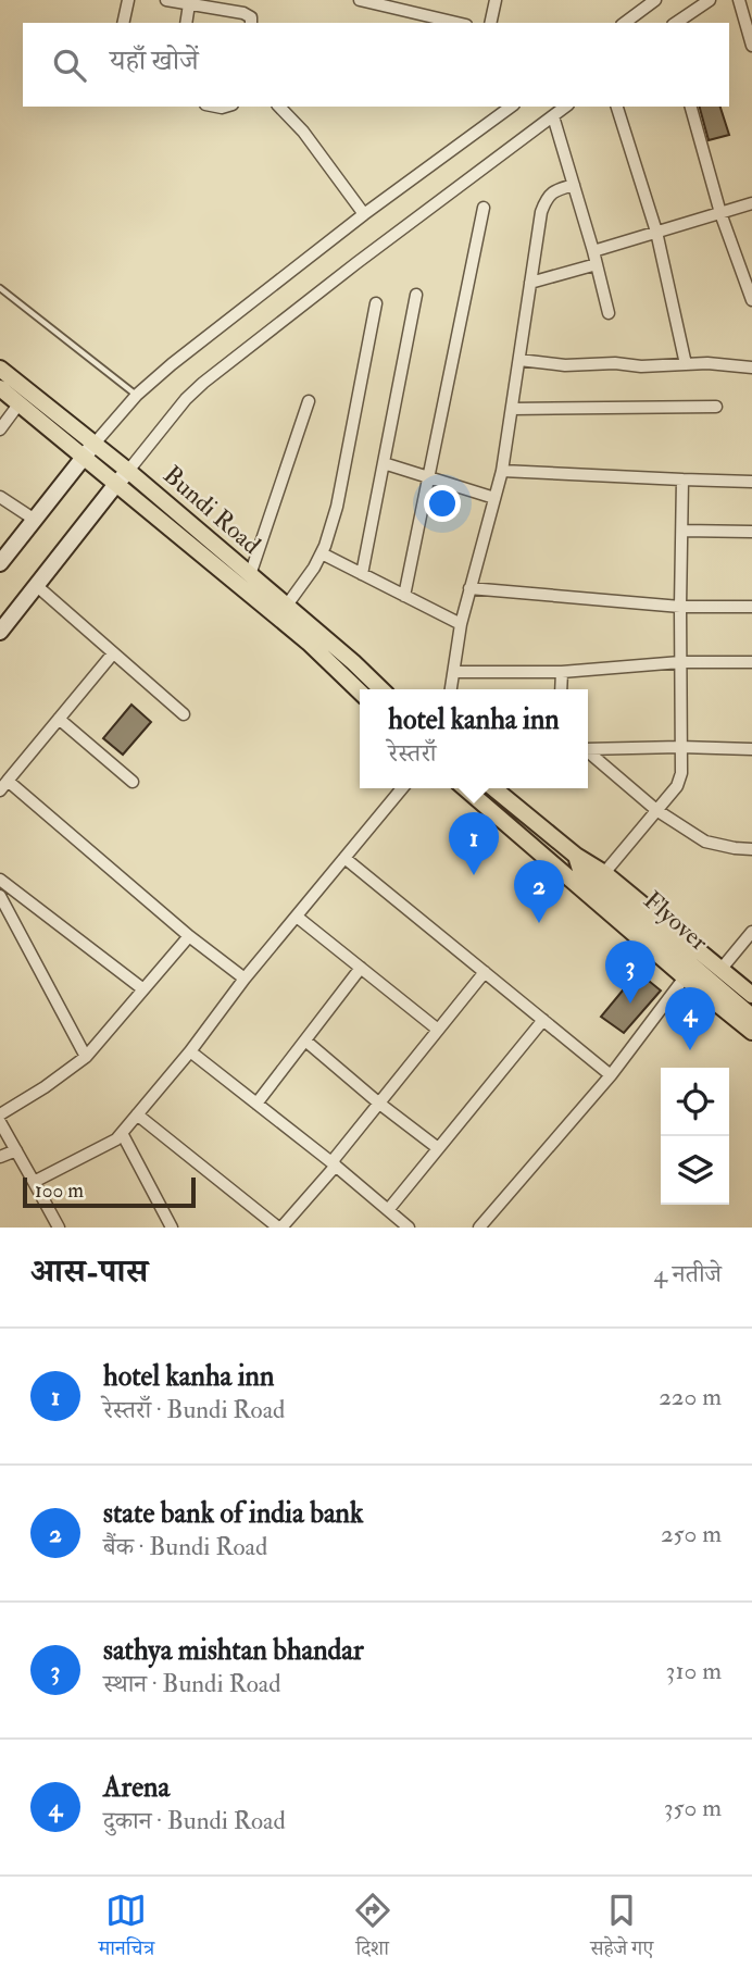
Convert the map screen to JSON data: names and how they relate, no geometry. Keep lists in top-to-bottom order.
{
  "streets": {
    "main road": ["Bundi Road", "Flyover"]
  },
  "scale_bar": "100 m",
  "page": {
    "search": "यहाँ खोजें",
    "popup": ["hotel kanha inn", "रेस्तराँ"],
    "pins": [
      "1",
      "2",
      "3",
      "4"
    ],
    "scale": "100 m",
    "heading": ["आस-पास", "4 नतीजे"],
    "list": [
      {
        "mark": "1",
        "name": "hotel kanha inn",
        "note": "रेस्तराँ · Bundi Road",
        "value": "220 m"
      },
      {
        "mark": "2",
        "name": "state bank of india bank",
        "note": "बैंक · Bundi Road",
        "value": "250 m"
      },
      {
        "mark": "3",
        "name": "sathya mishtan bhandar",
        "note": "स्थान · Bundi Road",
        "value": "310 m"
      },
      {
        "mark": "4",
        "name": "Arena",
        "note": "दुकान · Bundi Road",
        "value": "350 m"
      }
    ],
    "nav": ["मानचित्र", "दिशा", "सहेजे गए"]
  }
}
